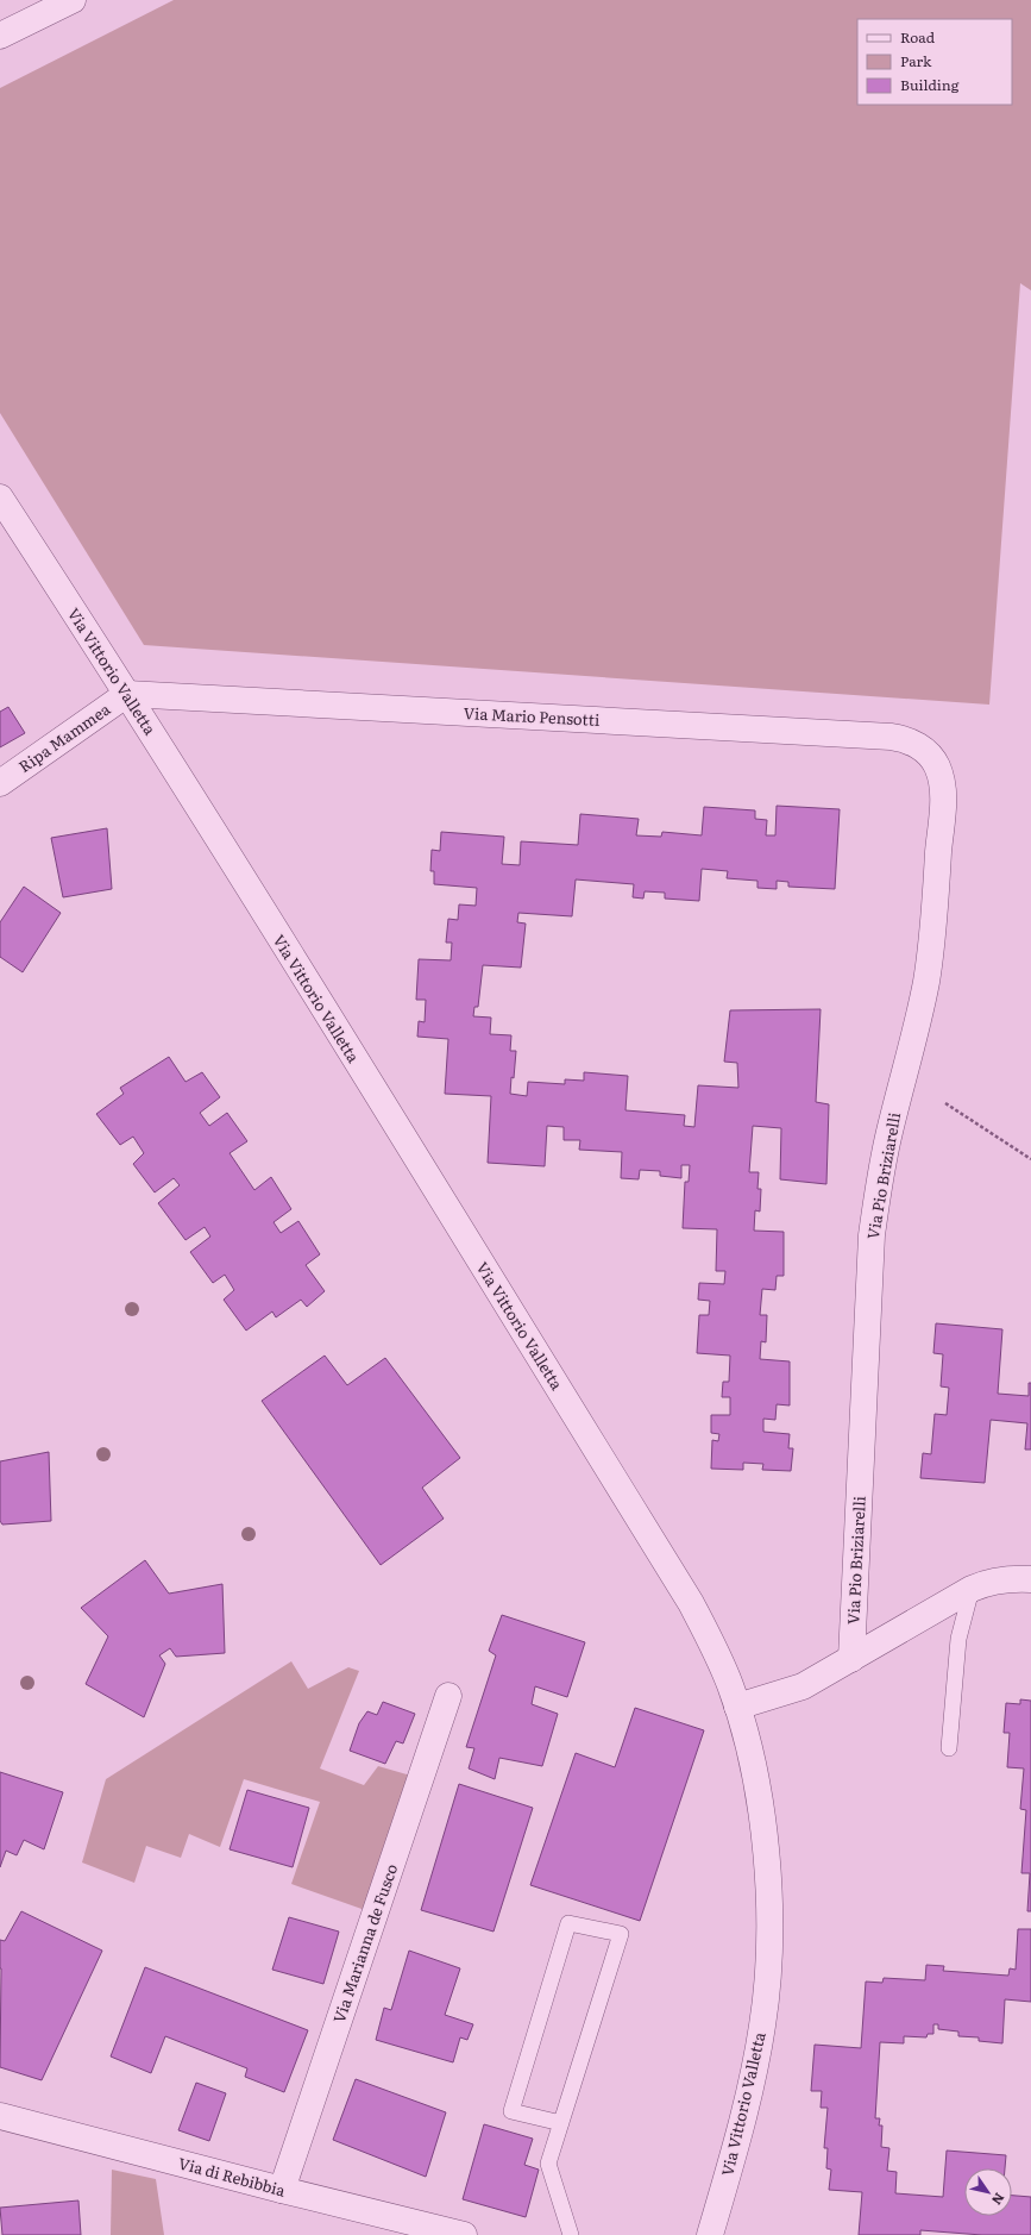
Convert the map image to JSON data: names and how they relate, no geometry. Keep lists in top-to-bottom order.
{
  "streets": {
    "street": [
      "Via Vittorio Valletta",
      "Via Mario Pensotti",
      "Ripa Mammea",
      "Via Pio Briziarelli",
      "Via Marianna de Fusco",
      "Via di Rebibbia"
    ]
  },
  "crossings": [
    ["Via Vittorio Valletta", "Via Mario Pensotti"],
    ["Via Vittorio Valletta", "Ripa Mammea"],
    ["Via Mario Pensotti", "Ripa Mammea"],
    ["Via Mario Pensotti", "Via Pio Briziarelli"],
    ["Via Marianna de Fusco", "Via di Rebibbia"]
  ],
  "legend": ["Road", "Park", "Building"],
  "north": "bottom right"
}
